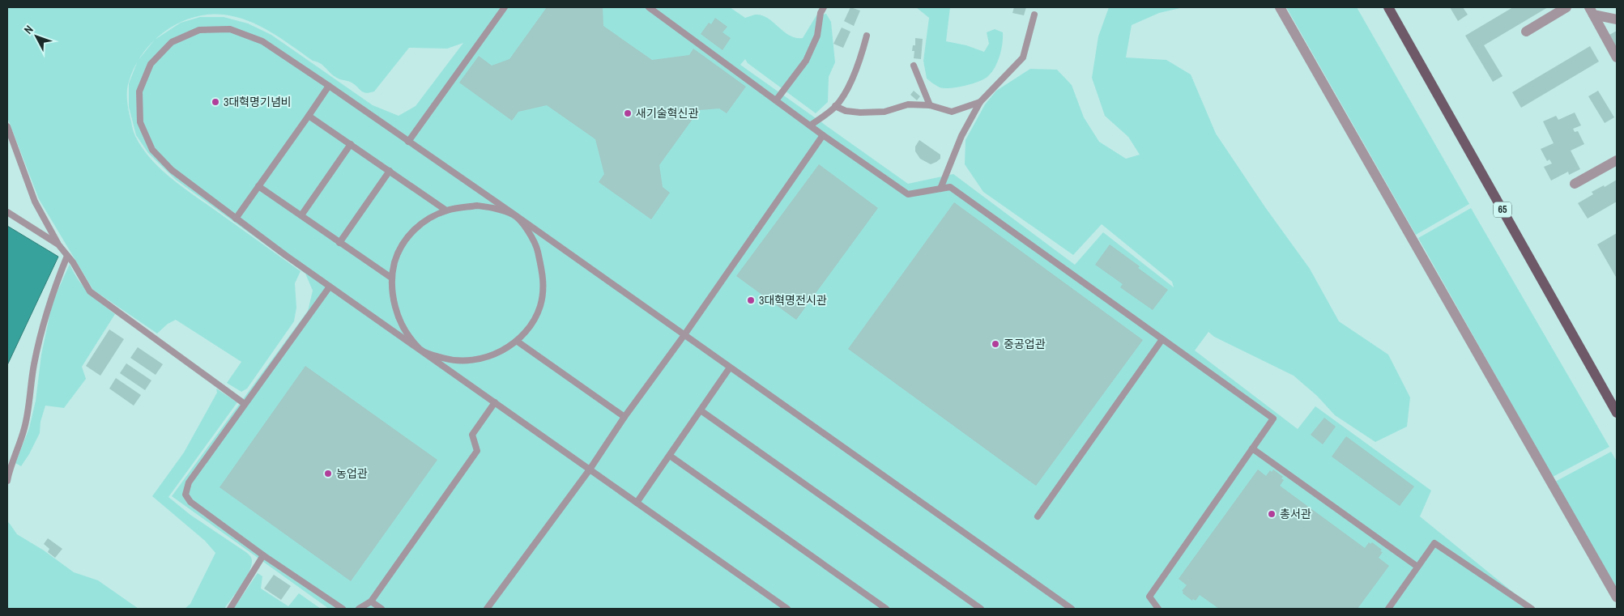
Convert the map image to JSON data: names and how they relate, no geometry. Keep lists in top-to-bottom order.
{
  "streets": {
    "main road": ["65"]
  },
  "places": [
    "3대혁명기념비",
    "새기술혁신관",
    "3대혁명전시관",
    "중공업관",
    "농업관",
    "총서관"
  ],
  "north": "top left"
}
